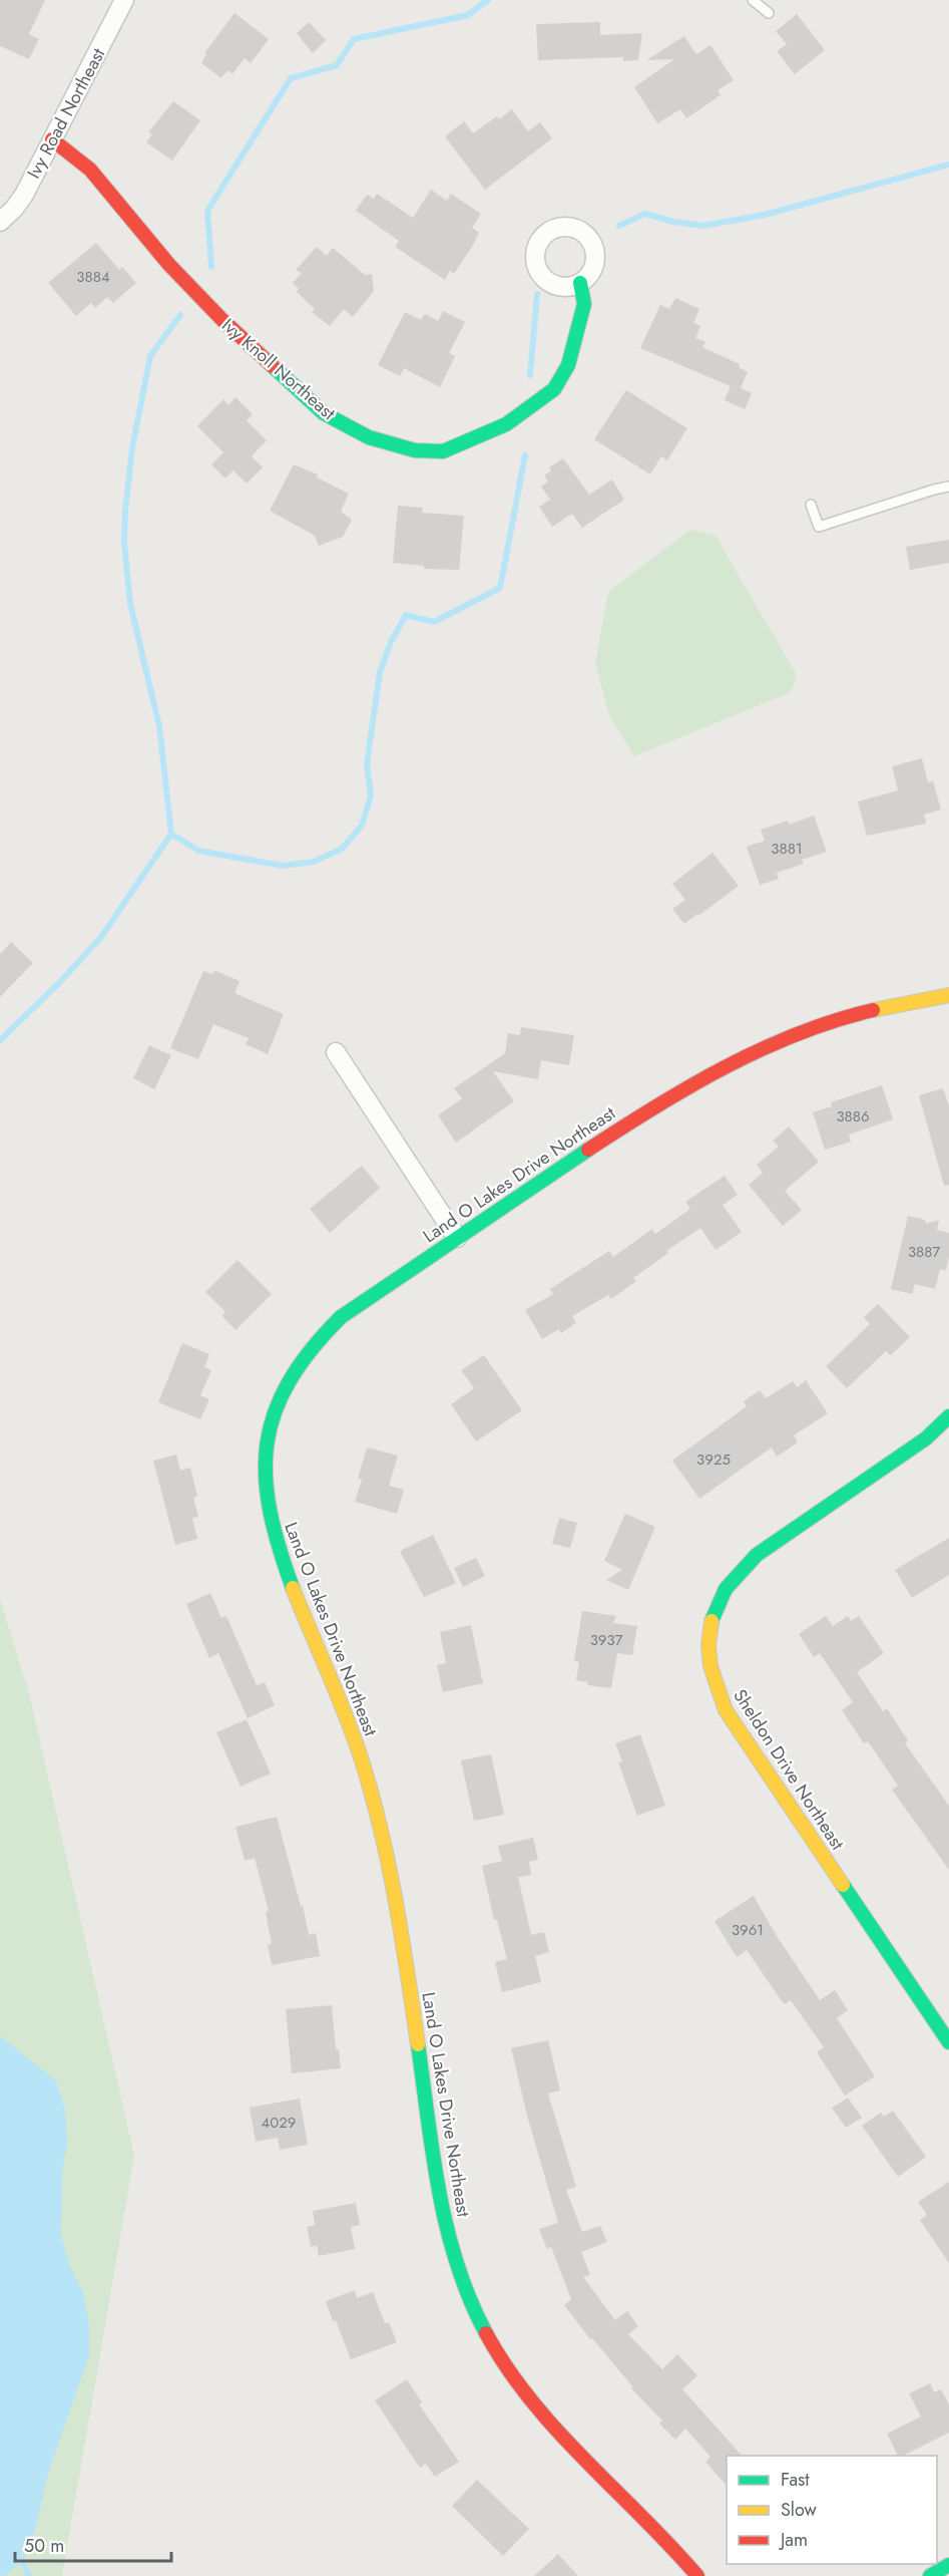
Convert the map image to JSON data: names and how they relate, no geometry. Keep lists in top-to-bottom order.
{
  "streets": {
    "street": [
      "Ivy Road Northeast",
      "Ivy Knoll Northeast",
      "Land O Lakes Drive Northeast",
      "Sheldon Drive Northeast"
    ]
  },
  "crossings": [
    ["Ivy Road Northeast", "Ivy Knoll Northeast"]
  ],
  "house_numbers": [
    "3884",
    "3881",
    "3886",
    "3887",
    "3925",
    "3937",
    "3961",
    "4029"
  ],
  "legend": ["Fast", "Slow", "Jam"],
  "scale_bar": "50 m"
}
